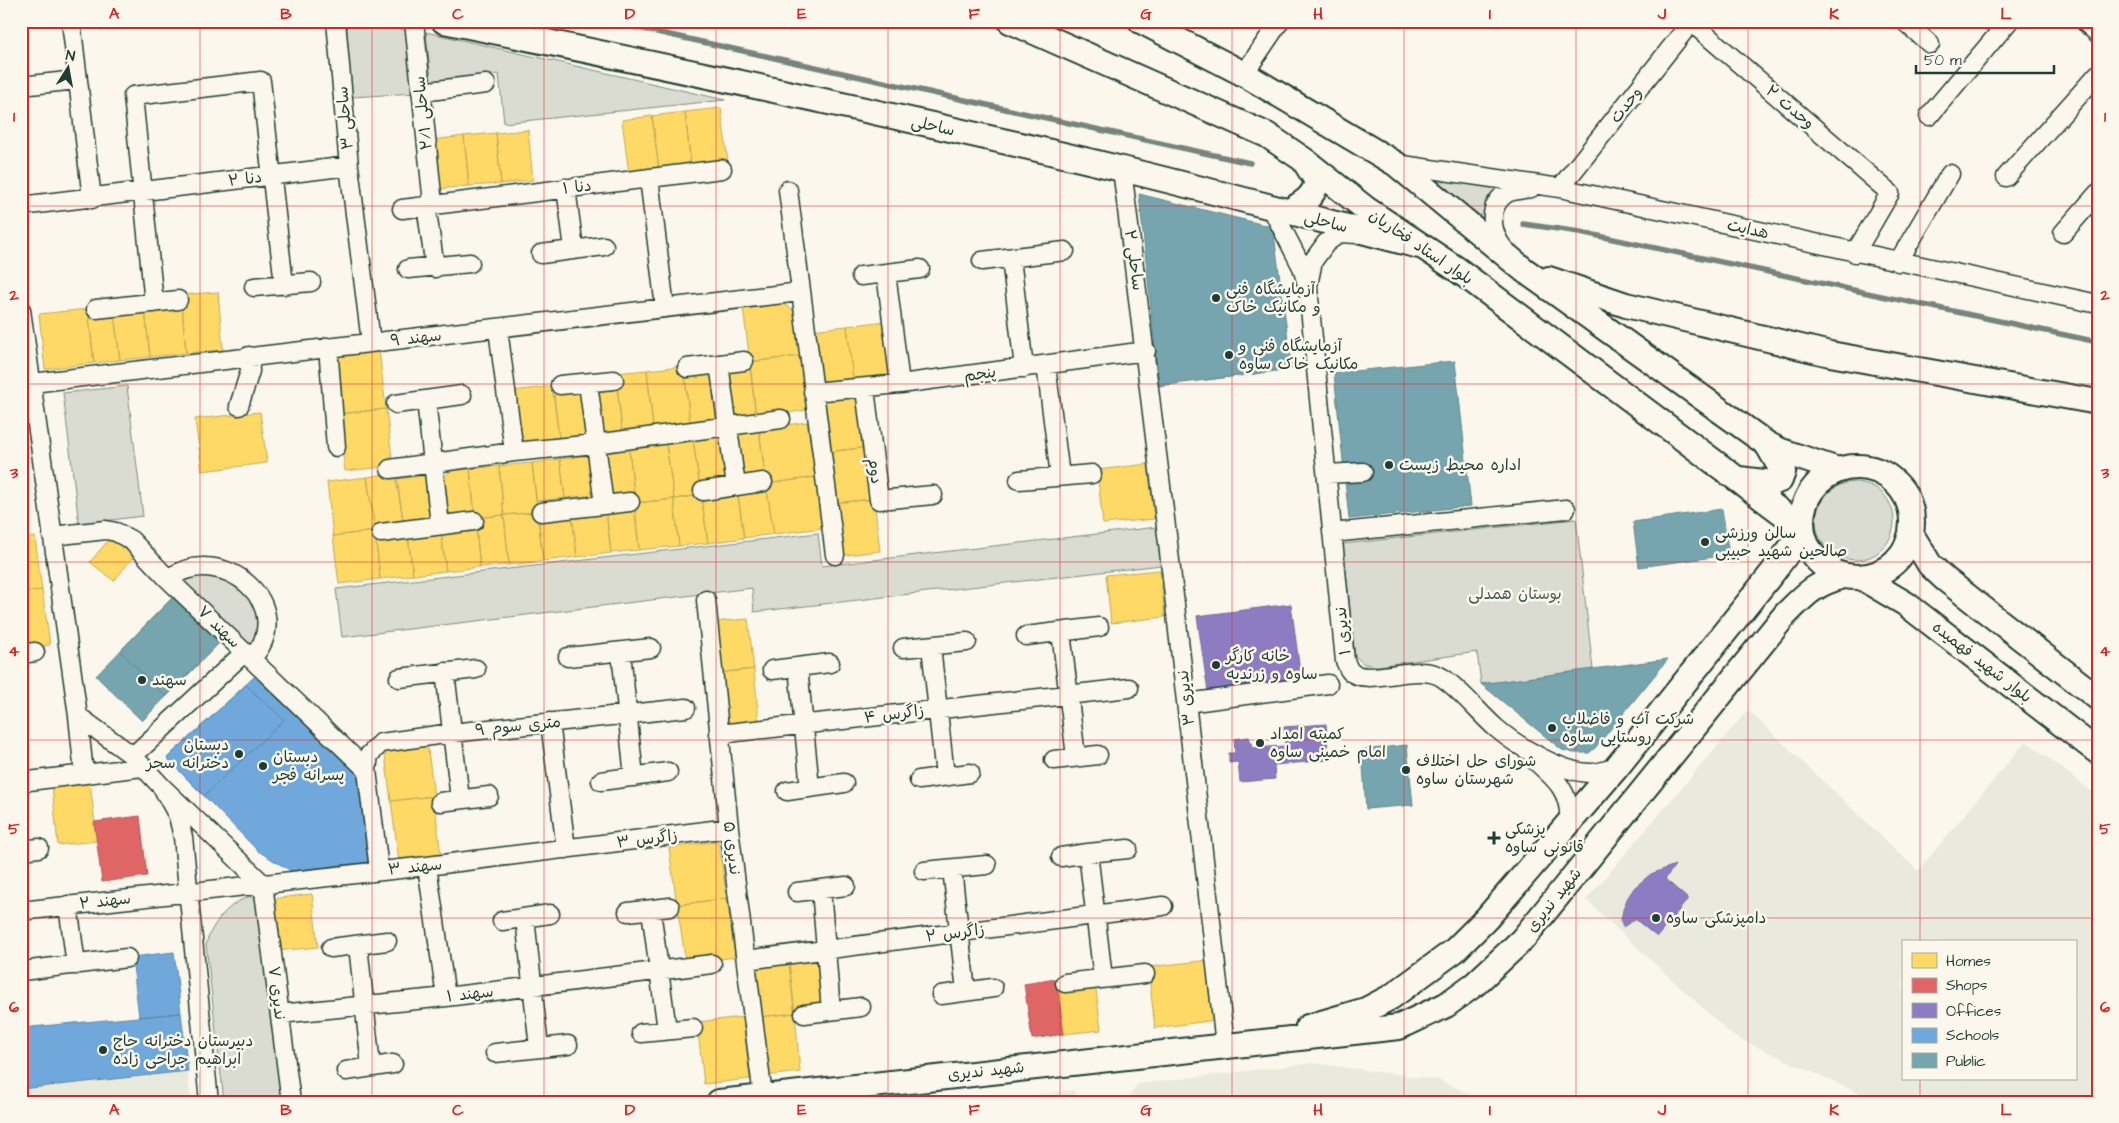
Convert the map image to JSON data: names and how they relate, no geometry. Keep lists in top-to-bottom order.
{
  "streets": {
    "street": [
      "وحدت",
      "وحدت ۲",
      "ساحلی ۲/۱",
      "ساحلی ۳",
      "ساحلی",
      "دنا ۲",
      "دنا ۱",
      "هدایت",
      "بلوار استاد فخاریان",
      "ساحلی ۲",
      "سهند ۹",
      "پنجم",
      "دوم",
      "سهند ۷",
      "ندیری ۱",
      "بلوار شهید فهمیده",
      "ندیری ۳",
      "زاگرس ۴",
      "۹ متری سوم",
      "زاگرس ۳",
      "ندیری ۵",
      "سهند ۳",
      "شهید ندیری",
      "سهند ۲",
      "زاگرس ۲",
      "ندیری ۷",
      "سهند ۱"
    ]
  },
  "crossings": [
    ["وحدت", "وحدت ۲"],
    ["وحدت", "هدایت"],
    ["وحدت ۲", "هدایت"],
    ["ساحلی ۲/۱", "دنا ۱"],
    ["ساحلی ۳", "دنا ۲"],
    ["ساحلی ۳", "سهند ۹"],
    ["ساحلی", "بلوار استاد فخاریان"],
    ["ساحلی", "ساحلی ۲"],
    ["بلوار استاد فخاریان", "بلوار شهید فهمیده"],
    ["بلوار استاد فخاریان", "شهید ندیری"],
    ["ساحلی ۲", "پنجم"],
    ["ساحلی ۲", "ندیری ۳"],
    ["پنجم", "دوم"],
    ["پنجم", "ندیری ۳"],
    ["سهند ۷", "۹ متری سوم"],
    ["ندیری ۱", "شهید ندیری"],
    ["بلوار شهید فهمیده", "شهید ندیری"],
    ["ندیری ۳", "شهید ندیری"],
    ["زاگرس ۴", "ندیری ۵"],
    ["زاگرس ۳", "ندیری ۵"],
    ["زاگرس ۳", "سهند ۳"],
    ["ندیری ۵", "شهید ندیری"],
    ["ندیری ۵", "زاگرس ۲"],
    ["سهند ۳", "سهند ۲"],
    ["سهند ۳", "ندیری ۷"],
    ["ندیری ۷", "سهند ۱"]
  ],
  "parks": ["بوستان همدلی"],
  "places": {
    "other": [
      "آزمایشگاه فنی و مکانیک خاک",
      "آزمایشگاه فنی و مکانیک خاک ساوه",
      "اداره محیط زیست",
      "سالن ورزشی صالحین شهید حبیبی",
      "خانه کارگر ساوه و زرندیه",
      "سهند",
      "شرکت آب و فاضلاب روستایی ساوه",
      "کمیته امداد امام خمینی ساوه",
      "دبستان دخترانه سحر",
      "دبستان پسرانه فجر",
      "شورای حل اختلاف شهرستان ساوه",
      "دامپزشکی ساوه",
      "دبیرستان دخترانه حاج ابراهیم جراحی زاده"
    ],
    "health": ["پزشکی قانونی ساوه"]
  },
  "legend": [
    "Homes",
    "Shops",
    "Offices",
    "Schools",
    "Public"
  ],
  "scale_bar": "50 m",
  "north": "top",
  "grid": {
    "columns": [
      "A",
      "B",
      "C",
      "D",
      "E",
      "F",
      "G",
      "H",
      "I",
      "J",
      "K",
      "L"
    ],
    "rows": [
      "1",
      "2",
      "3",
      "4",
      "5",
      "6"
    ]
  }
}
